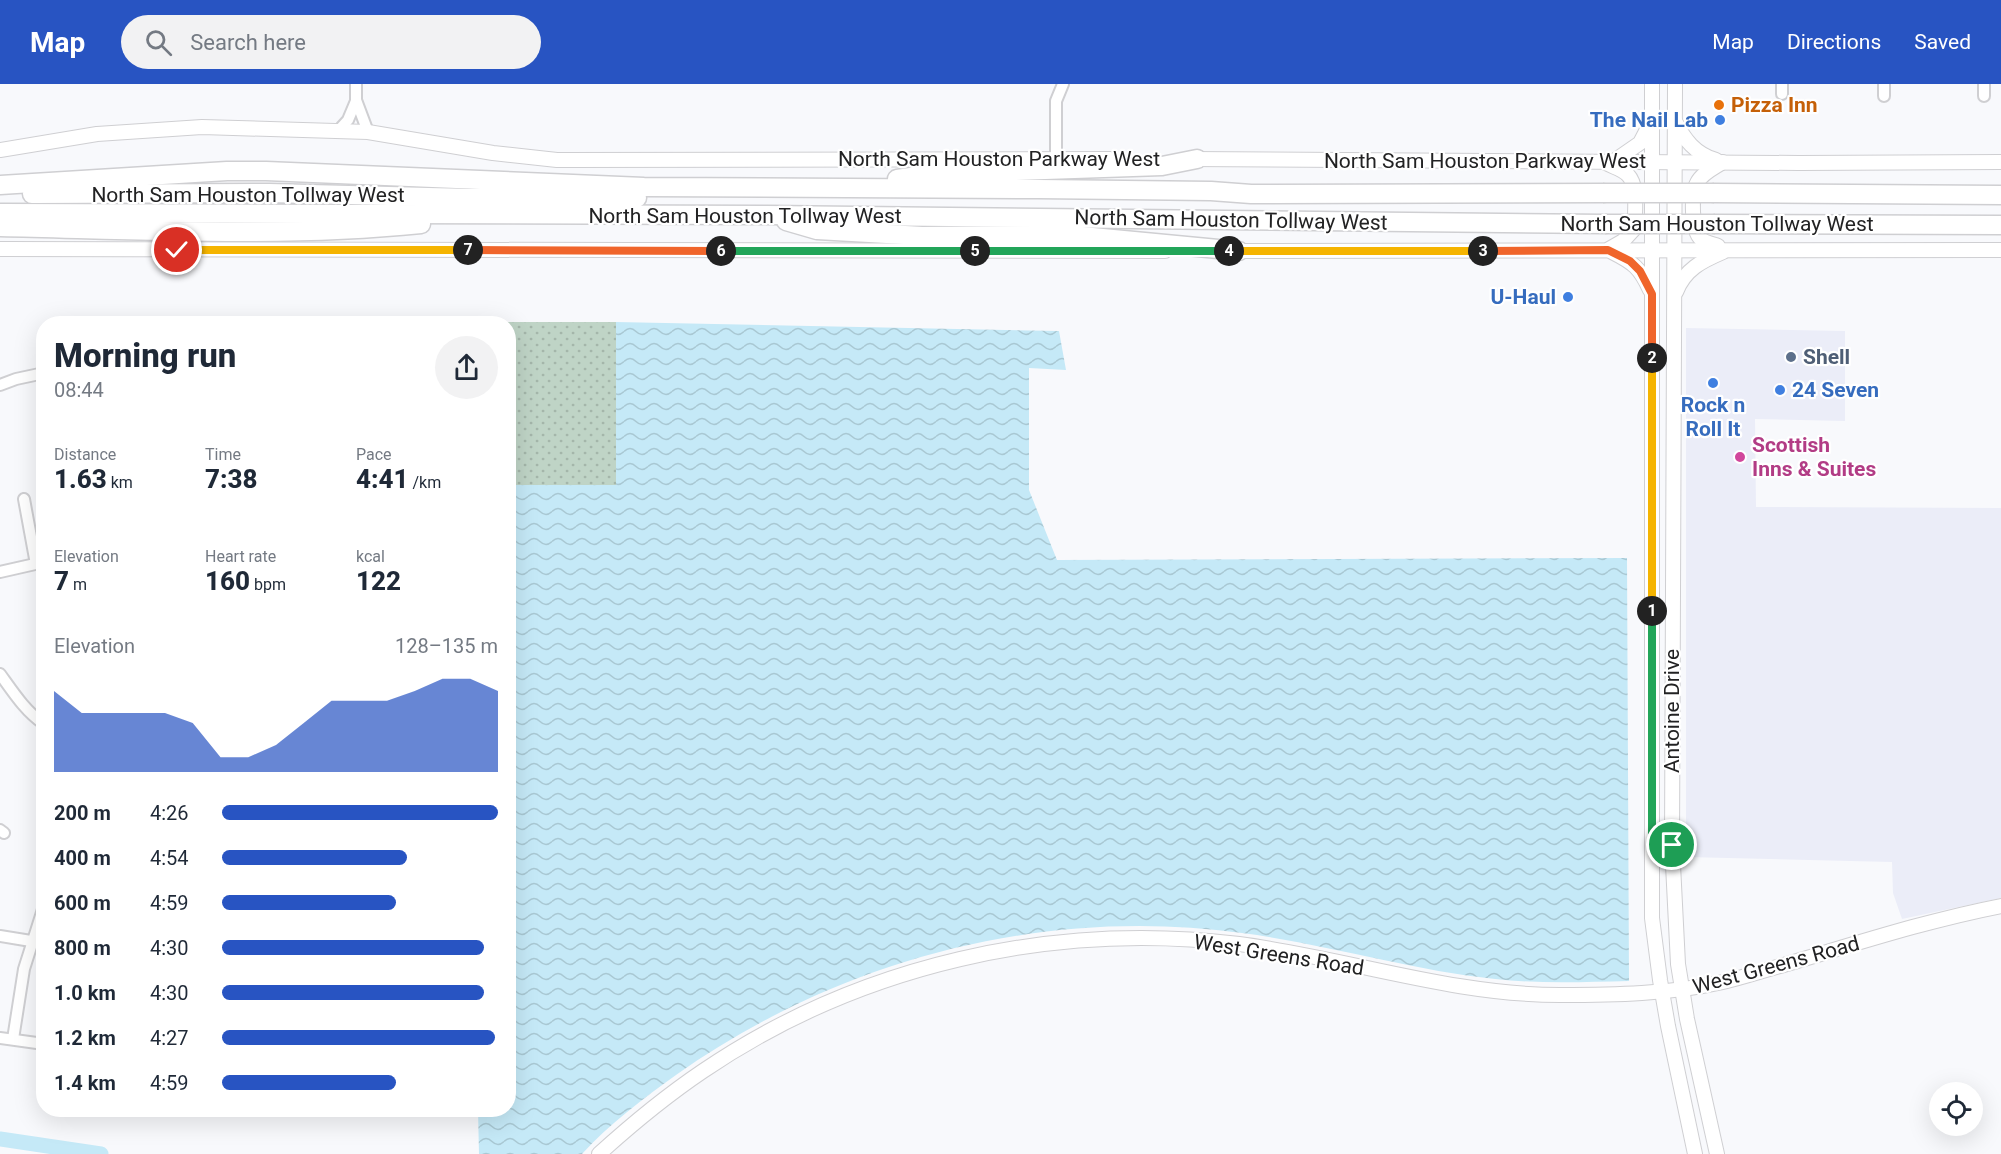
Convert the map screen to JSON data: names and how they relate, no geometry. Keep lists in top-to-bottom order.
{
  "streets": {
    "highway": ["North Sam Houston Tollway West"],
    "main road": ["North Sam Houston Parkway West", "Antoine Drive", "West Greens Road"]
  },
  "crossings": [
    ["North Sam Houston Parkway West", "Antoine Drive"],
    ["Antoine Drive", "West Greens Road"]
  ],
  "places": [
    "Pizza Inn",
    "The Nail Lab",
    "U-Haul",
    "Shell",
    "Rock n Roll It",
    "24 Seven",
    "Scottish Inns & Suites"
  ],
  "page": {
    "header": "Map",
    "search": "Search here",
    "nav": ["Map", "Directions", "Saved"],
    "pins": [
      "7",
      "3",
      "4",
      "5",
      "6",
      "2",
      "1"
    ],
    "heading": ["Morning run", "08:44"],
    "stats": [
      ["Distance", "1.63 km"],
      ["Time", "7:38"],
      ["Pace", "4:41 /km"],
      ["Elevation", "7 m"],
      ["Heart rate", "160 bpm"],
      ["kcal", "122"]
    ],
    "chart": ["Elevation", "128–135 m"],
    "list": [
      {
        "name": "200 m",
        "note": "4:26"
      },
      {
        "name": "400 m",
        "note": "4:54"
      },
      {
        "name": "600 m",
        "note": "4:59"
      },
      {
        "name": "800 m",
        "note": "4:30"
      },
      {
        "name": "1.0 km",
        "note": "4:30"
      },
      {
        "name": "1.2 km",
        "note": "4:27"
      },
      {
        "name": "1.4 km",
        "note": "4:59"
      }
    ]
  }
}
